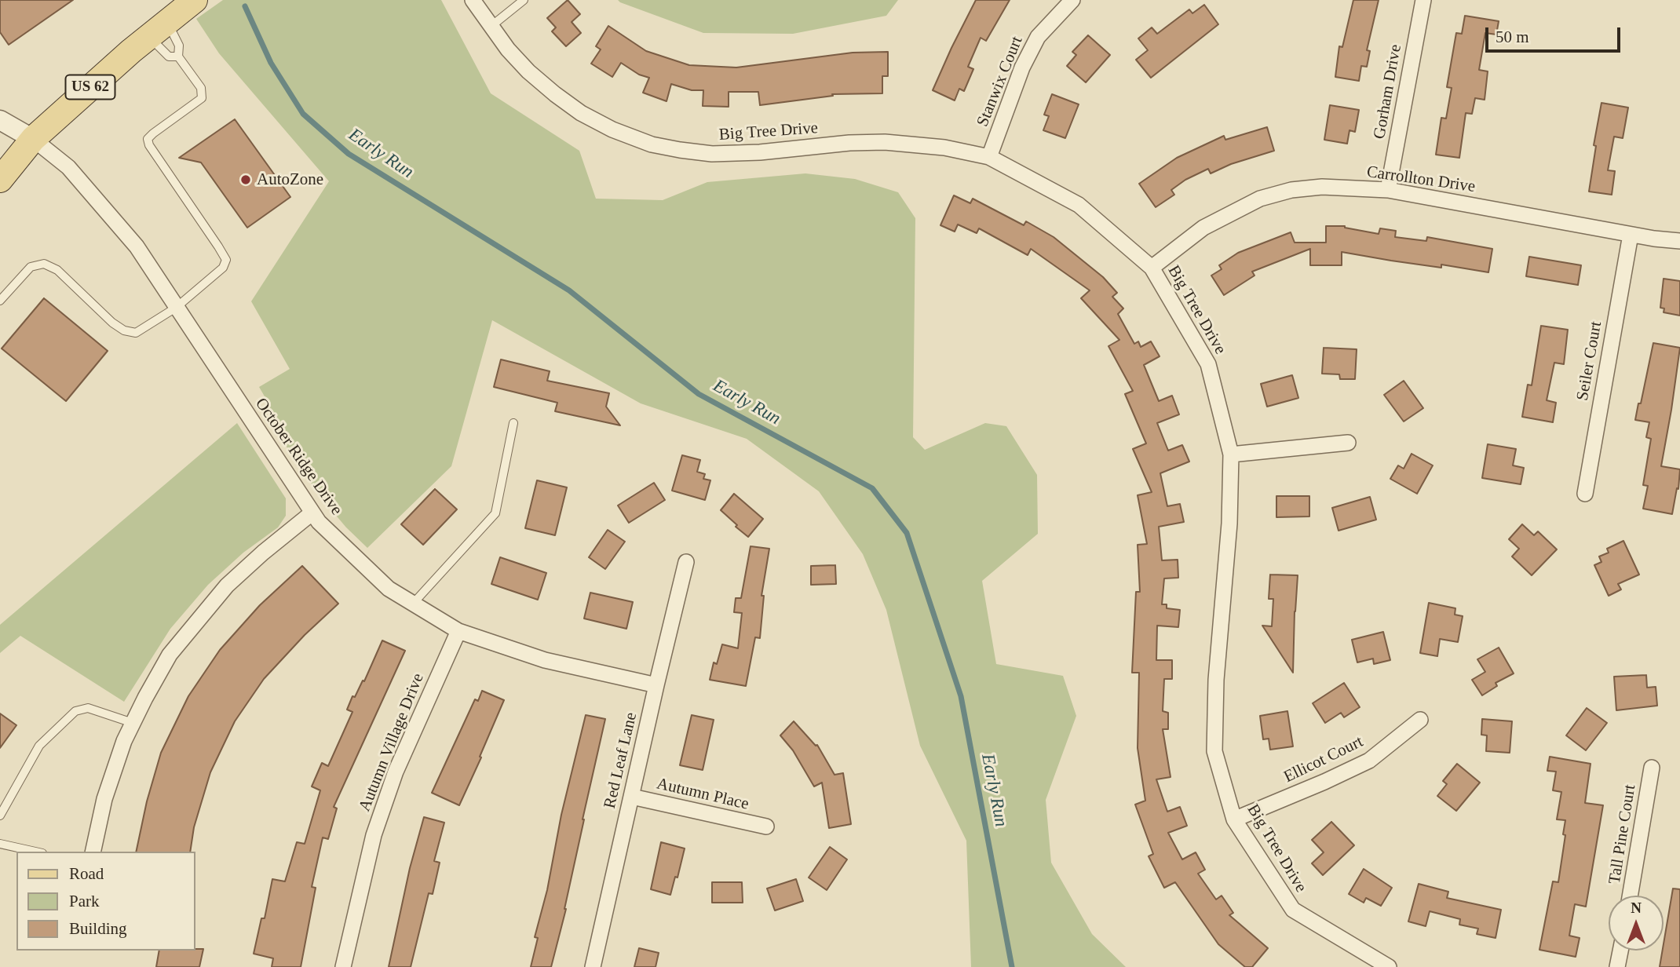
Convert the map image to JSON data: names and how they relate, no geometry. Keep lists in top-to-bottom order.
{
  "streets": {
    "main road": ["US 62"],
    "street": [
      "Stanwix Court",
      "Gorham Drive",
      "Big Tree Drive",
      "Carrollton Drive",
      "Seiler Court",
      "October Ridge Drive",
      "Autumn Village Drive",
      "Ellicot Court",
      "Red Leaf Lane",
      "Autumn Place",
      "Tall Pine Court"
    ]
  },
  "crossings": [
    ["Stanwix Court", "Big Tree Drive"],
    ["US 62", "October Ridge Drive"],
    ["Gorham Drive", "Carrollton Drive"],
    ["Big Tree Drive", "Carrollton Drive"],
    ["Big Tree Drive", "Ellicot Court"],
    ["Carrollton Drive", "Seiler Court"],
    ["October Ridge Drive", "Autumn Village Drive"],
    ["October Ridge Drive", "Red Leaf Lane"],
    ["Red Leaf Lane", "Autumn Place"]
  ],
  "water": ["Early Run"],
  "places": ["AutoZone"],
  "legend": ["Road", "Park", "Building"],
  "scale_bar": "50 m",
  "north": "top"
}
